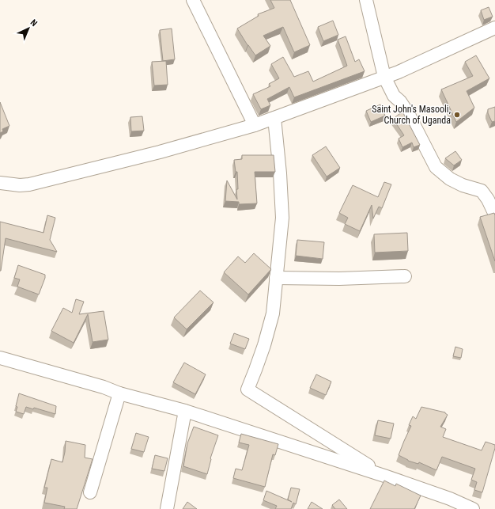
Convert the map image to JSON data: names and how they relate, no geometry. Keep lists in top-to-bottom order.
{
  "places": ["Saint John's Masooli, Church of Uganda"],
  "north": "top right"
}
